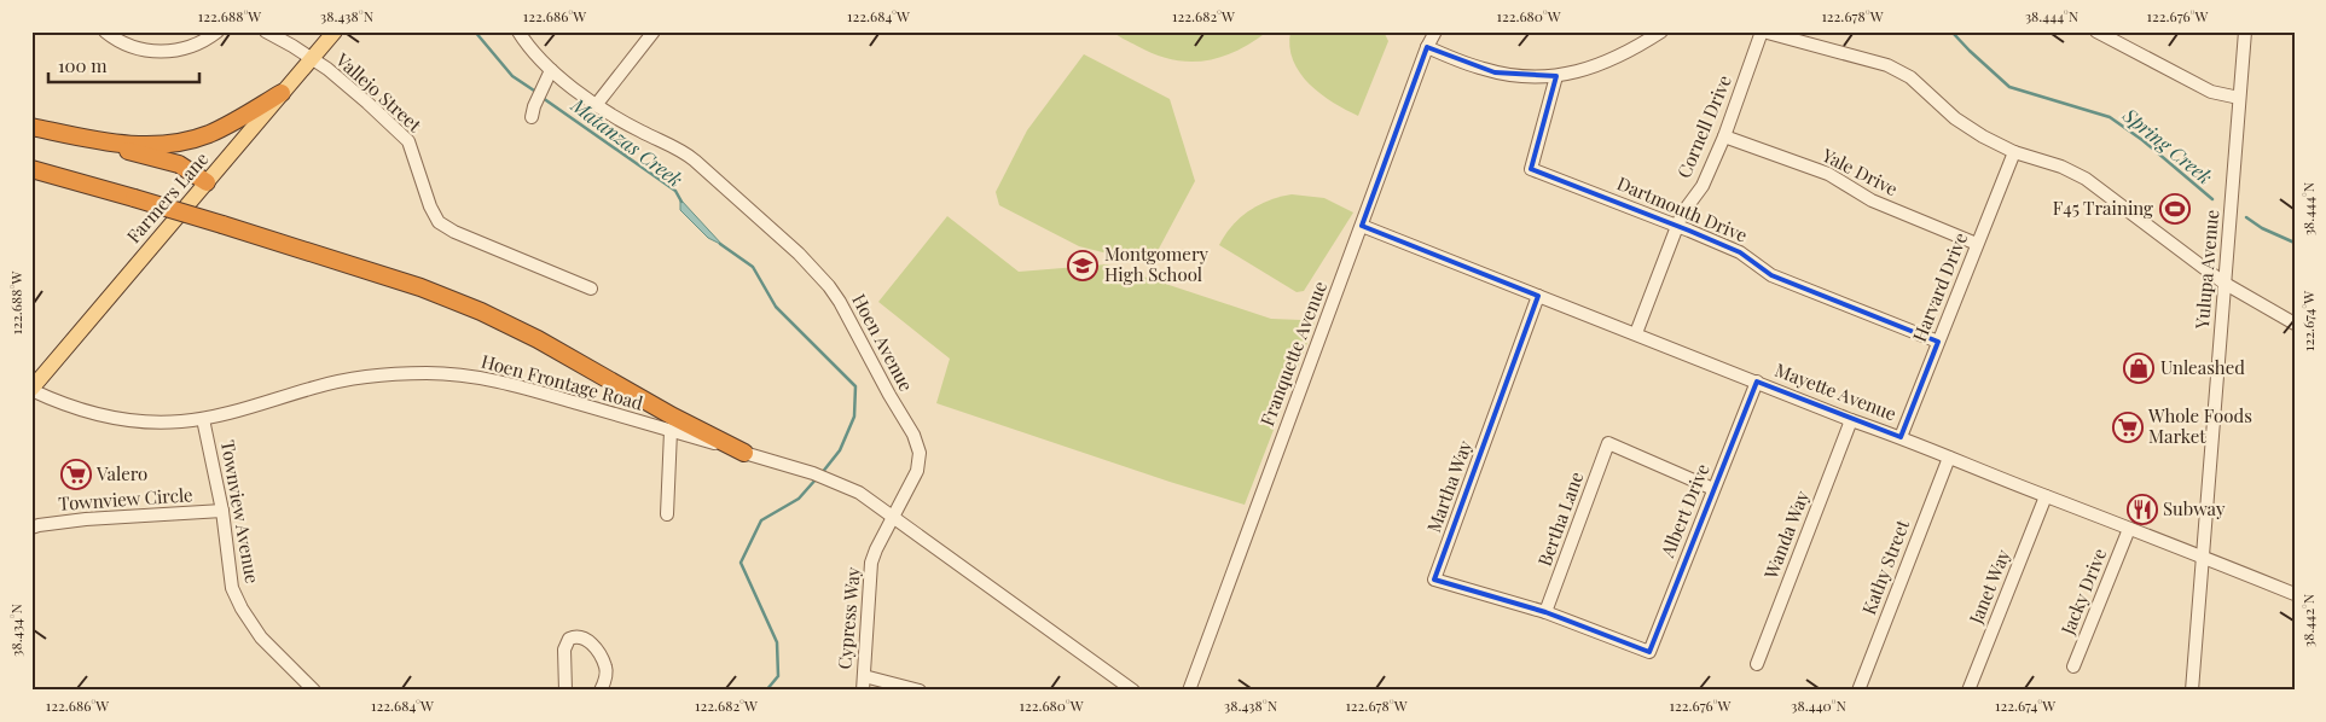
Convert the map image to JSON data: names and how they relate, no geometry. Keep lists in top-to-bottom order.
{
  "streets": {
    "main road": ["Farmers Lane"],
    "street": [
      "Vallejo Street",
      "Cornell Drive",
      "Yale Drive",
      "Dartmouth Drive",
      "Yulupa Avenue",
      "Harvard Drive",
      "Hoen Avenue",
      "Franquette Avenue",
      "Hoen Frontage Road",
      "Mayette Avenue",
      "Martha Way",
      "Townview Circle",
      "Albert Drive",
      "Townview Avenue",
      "Bertha Lane",
      "Wanda Way",
      "Kathy Street",
      "Janet Way",
      "Jacky Drive",
      "Cypress Way"
    ]
  },
  "crossings": [
    ["Vallejo Street", "Farmers Lane"],
    ["Cornell Drive", "Yale Drive"],
    ["Cornell Drive", "Dartmouth Drive"],
    ["Cornell Drive", "Mayette Avenue"],
    ["Yale Drive", "Harvard Drive"],
    ["Farmers Lane", "Hoen Frontage Road"],
    ["Dartmouth Drive", "Harvard Drive"],
    ["Yulupa Avenue", "Mayette Avenue"],
    ["Harvard Drive", "Mayette Avenue"],
    ["Hoen Avenue", "Hoen Frontage Road"],
    ["Hoen Avenue", "Cypress Way"],
    ["Franquette Avenue", "Mayette Avenue"],
    ["Hoen Frontage Road", "Townview Avenue"],
    ["Hoen Frontage Road", "Cypress Way"],
    ["Mayette Avenue", "Martha Way"],
    ["Mayette Avenue", "Albert Drive"],
    ["Mayette Avenue", "Wanda Way"],
    ["Mayette Avenue", "Kathy Street"],
    ["Mayette Avenue", "Janet Way"],
    ["Mayette Avenue", "Jacky Drive"],
    ["Martha Way", "Albert Drive"],
    ["Martha Way", "Bertha Lane"],
    ["Townview Circle", "Townview Avenue"],
    ["Albert Drive", "Bertha Lane"]
  ],
  "water": ["Matanzas Creek", "Spring Creek"],
  "places": {
    "sports": ["F45 Training"],
    "school or university": ["Montgomery High School"],
    "shop": ["Unleashed"],
    "supermarket": ["Whole Foods Market", "Valero"],
    "restaurant": ["Subway"]
  },
  "scale_bar": "100 m",
  "coordinates": [
    "122.688°W",
    "38.438°N",
    "122.686°W",
    "122.684°W",
    "122.682°W",
    "122.680°W",
    "122.678°W",
    "38.444°N",
    "122.676°W",
    "122.674°W",
    "38.442°N",
    "38.434°N",
    "38.440°N"
  ]
}
